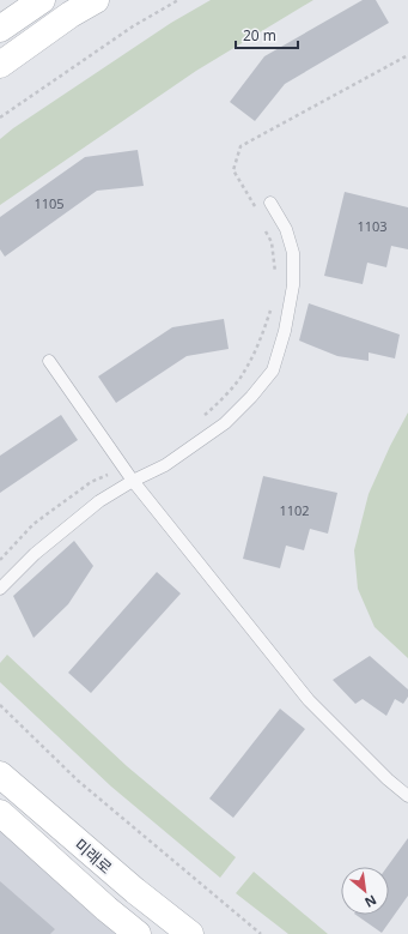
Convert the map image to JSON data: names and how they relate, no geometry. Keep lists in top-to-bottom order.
{
  "streets": {
    "street": ["미래로"]
  },
  "house_numbers": ["1105", "1103", "1102"],
  "scale_bar": "20 m",
  "north": "bottom right"
}
